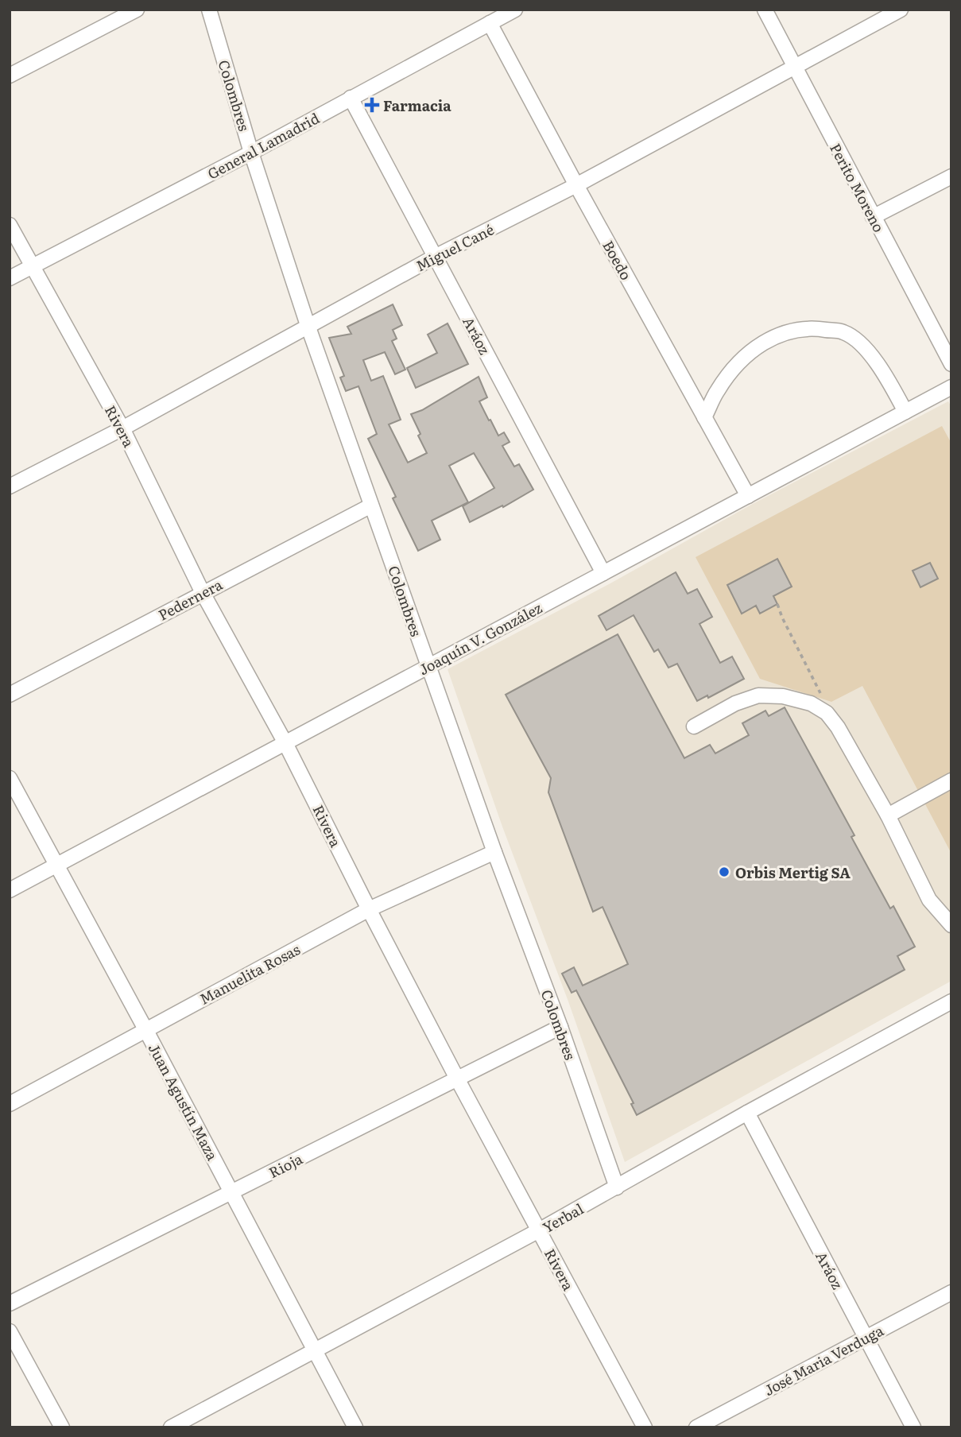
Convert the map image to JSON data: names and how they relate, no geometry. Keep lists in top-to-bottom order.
{
  "streets": {
    "street": [
      "Colombres",
      "General Lamadrid",
      "Perito Moreno",
      "Miguel Cané",
      "Boedo",
      "Aráoz",
      "Rivera",
      "Pedernera",
      "Joaquín V. González",
      "Manuelita Rosas",
      "Juan Agustín Maza",
      "Rioja",
      "Yerbal",
      "José Maria Verduga"
    ]
  },
  "crossings": [
    ["Colombres", "General Lamadrid"],
    ["Colombres", "Miguel Cané"],
    ["Colombres", "Pedernera"],
    ["Colombres", "Joaquín V. González"],
    ["Colombres", "Manuelita Rosas"],
    ["Colombres", "Rioja"],
    ["Colombres", "Yerbal"],
    ["General Lamadrid", "Boedo"],
    ["General Lamadrid", "Aráoz"],
    ["General Lamadrid", "Rivera"],
    ["Perito Moreno", "Miguel Cané"],
    ["Miguel Cané", "Boedo"],
    ["Miguel Cané", "Aráoz"],
    ["Miguel Cané", "Rivera"],
    ["Boedo", "Joaquín V. González"],
    ["Aráoz", "Joaquín V. González"],
    ["Aráoz", "Yerbal"],
    ["Aráoz", "José Maria Verduga"],
    ["Rivera", "Pedernera"],
    ["Rivera", "Joaquín V. González"],
    ["Rivera", "Manuelita Rosas"],
    ["Rivera", "Rioja"],
    ["Rivera", "Yerbal"],
    ["Joaquín V. González", "Juan Agustín Maza"],
    ["Manuelita Rosas", "Juan Agustín Maza"],
    ["Juan Agustín Maza", "Rioja"],
    ["Juan Agustín Maza", "Yerbal"]
  ],
  "places": {
    "health": ["Farmacia"],
    "other": ["Orbis Mertig SA"]
  }
}
